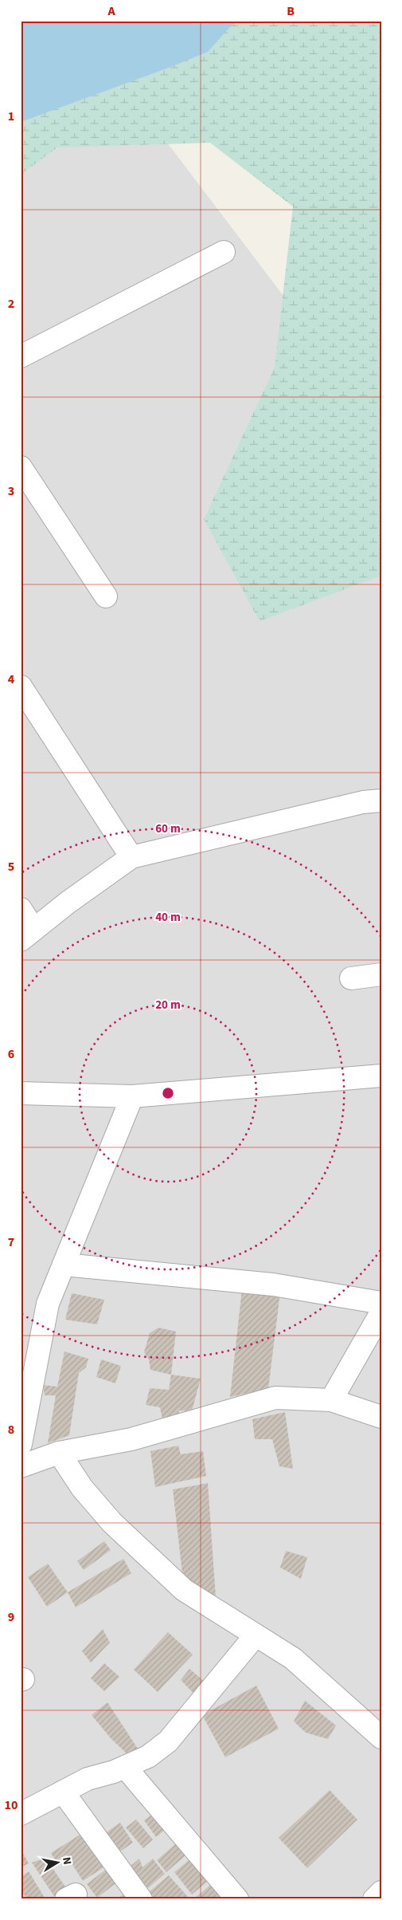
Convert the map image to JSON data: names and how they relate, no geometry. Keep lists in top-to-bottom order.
{
  "north": "right",
  "grid": {
    "columns": ["A", "B"],
    "rows": [
      "1",
      "2",
      "3",
      "4",
      "5",
      "6",
      "7",
      "8",
      "9",
      "10"
    ]
  },
  "rings": ["60 m", "40 m", "20 m"]
}
